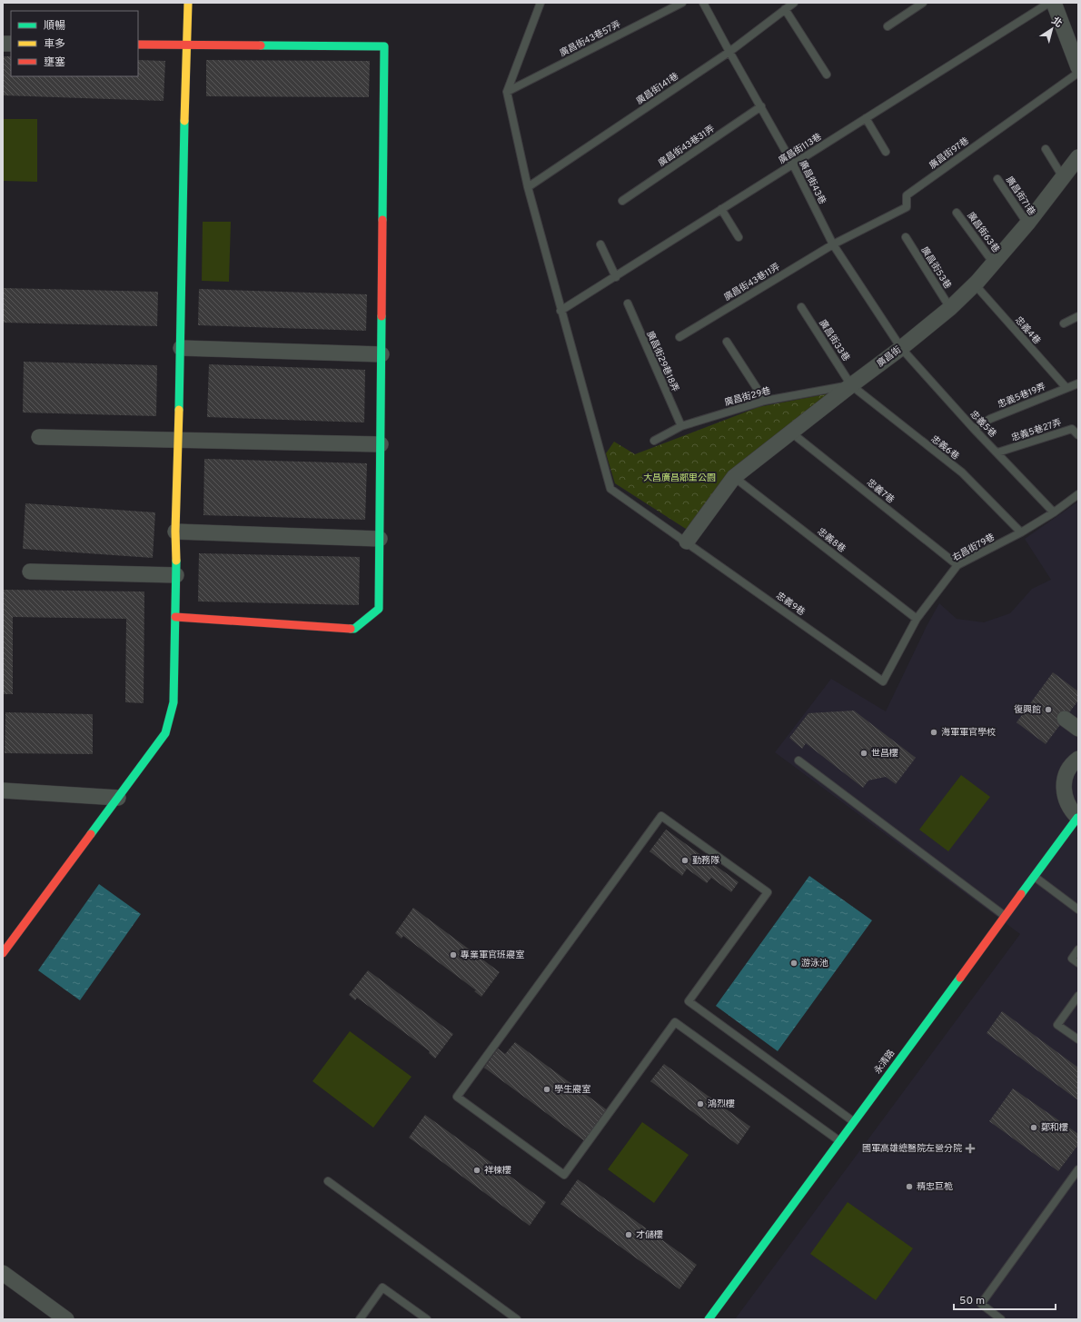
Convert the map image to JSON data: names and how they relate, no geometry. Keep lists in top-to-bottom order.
{
  "streets": {
    "street": ["廣昌街", "永清路"],
    "lane": [
      "廣昌街43巷57弄",
      "廣昌街141巷",
      "廣昌街43巷31弄",
      "廣昌街113巷",
      "廣昌街97巷",
      "廣昌街43巷",
      "廣昌街71巷",
      "廣昌街63巷",
      "廣昌街53巷",
      "廣昌街43巷11弄",
      "忠義4巷",
      "廣昌街33巷",
      "廣昌街29巷18弄",
      "忠義5巷19弄",
      "廣昌街29巷",
      "忠義5巷",
      "忠義5巷27弄",
      "忠義6巷",
      "忠義7巷",
      "忠義8巷",
      "右昌街79巷",
      "忠義9巷"
    ]
  },
  "crossings": [
    ["廣昌街43巷57弄", "忠義9巷"],
    ["廣昌街141巷", "廣昌街43巷"],
    ["廣昌街141巷", "忠義9巷"],
    ["廣昌街43巷31弄", "廣昌街43巷"],
    ["廣昌街113巷", "廣昌街43巷"],
    ["廣昌街113巷", "忠義9巷"],
    ["廣昌街97巷", "廣昌街43巷"],
    ["廣昌街97巷", "廣昌街43巷11弄"],
    ["廣昌街43巷", "廣昌街43巷11弄"],
    ["廣昌街43巷", "廣昌街"],
    ["廣昌街43巷", "忠義5巷"],
    ["廣昌街71巷", "廣昌街"],
    ["廣昌街63巷", "廣昌街"],
    ["廣昌街53巷", "廣昌街"],
    ["忠義4巷", "廣昌街"],
    ["忠義4巷", "忠義5巷19弄"],
    ["廣昌街33巷", "廣昌街"],
    ["廣昌街33巷", "廣昌街29巷"],
    ["廣昌街33巷", "忠義6巷"],
    ["廣昌街", "廣昌街29巷"],
    ["廣昌街", "忠義5巷"],
    ["廣昌街", "忠義6巷"],
    ["廣昌街", "忠義7巷"],
    ["廣昌街", "忠義8巷"],
    ["廣昌街", "忠義9巷"],
    ["廣昌街29巷18弄", "廣昌街29巷"],
    ["忠義5巷19弄", "忠義5巷"],
    ["廣昌街29巷", "忠義6巷"],
    ["忠義5巷", "忠義5巷27弄"],
    ["忠義5巷", "右昌街79巷"],
    ["忠義6巷", "右昌街79巷"],
    ["忠義7巷", "右昌街79巷"],
    ["忠義8巷", "右昌街79巷"],
    ["右昌街79巷", "忠義9巷"]
  ],
  "parks": ["大昌廣昌鄰里公園"],
  "places": {
    "other": [
      "復興館",
      "海軍軍官學校",
      "世昌樓",
      "勤務隊",
      "專業軍官班寢室",
      "游泳池",
      "學生寢室",
      "鴻烈樓",
      "鄭和樓",
      "祥棟樓",
      "精忠巨桅",
      "才儲樓"
    ],
    "health": ["國軍高雄總醫院左營分院"]
  },
  "legend": ["順暢", "車多", "壅塞"],
  "scale_bar": "50 m",
  "north": "top right"
}
